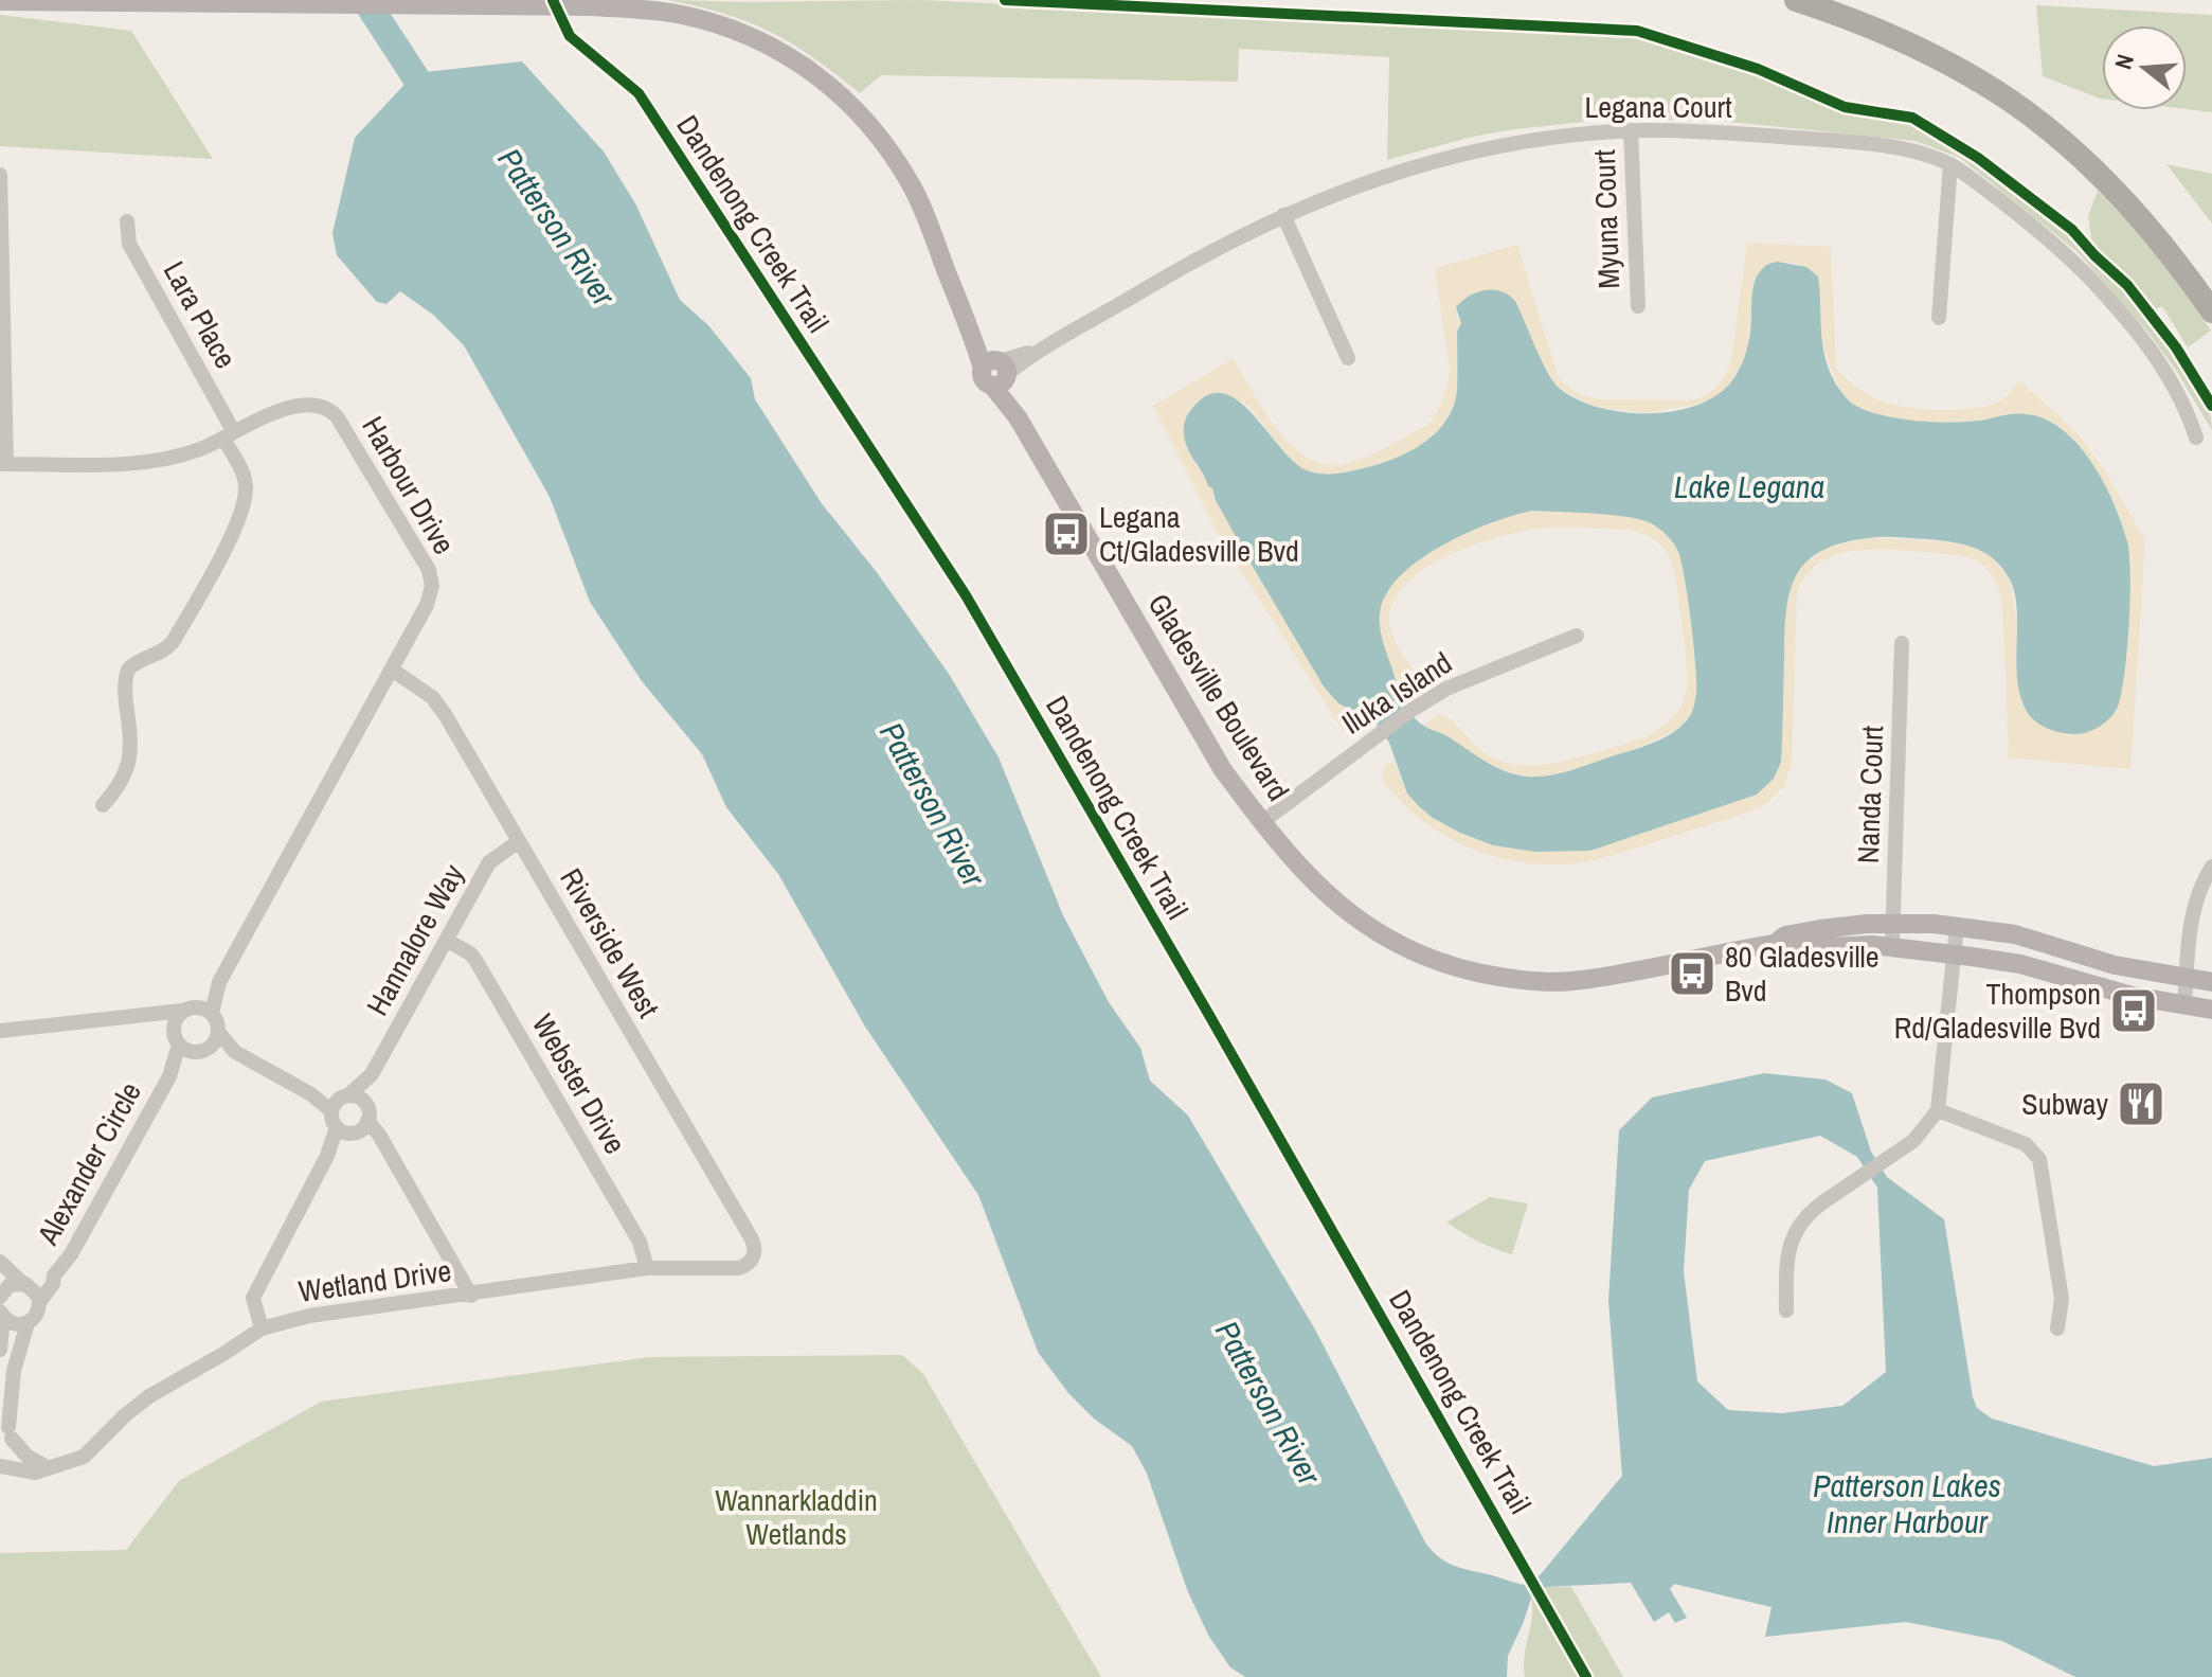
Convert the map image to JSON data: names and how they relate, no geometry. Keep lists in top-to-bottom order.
{
  "streets": {
    "main road": ["Gladesville Boulevard"],
    "street": [
      "Legana Court",
      "Myuna Court",
      "Lara Place",
      "Harbour Drive",
      "Iluka Island",
      "Nanda Court",
      "Hannalore Way",
      "Riverside West",
      "Webster Drive",
      "Alexander Circle",
      "Wetland Drive"
    ],
    "cycle path": ["Dandenong Creek Trail"]
  },
  "crossings": [
    ["Legana Court", "Myuna Court"],
    ["Legana Court", "Gladesville Boulevard"],
    ["Lara Place", "Harbour Drive"],
    ["Harbour Drive", "Riverside West"],
    ["Iluka Island", "Gladesville Boulevard"],
    ["Gladesville Boulevard", "Nanda Court"],
    ["Hannalore Way", "Riverside West"],
    ["Hannalore Way", "Webster Drive"],
    ["Hannalore Way", "Wetland Drive"],
    ["Riverside West", "Wetland Drive"],
    ["Webster Drive", "Wetland Drive"]
  ],
  "water": ["Patterson River", "Lake Legana", "Patterson Lakes Inner Harbour"],
  "parks": ["Wannarkladdin Wetlands"],
  "places": {
    "bus stop": ["Legana Ct/Gladesville Bvd", "80 Gladesville Bvd", "Thompson Rd/Gladesville Bvd"],
    "restaurant": ["Subway"]
  },
  "north": "left"
}
